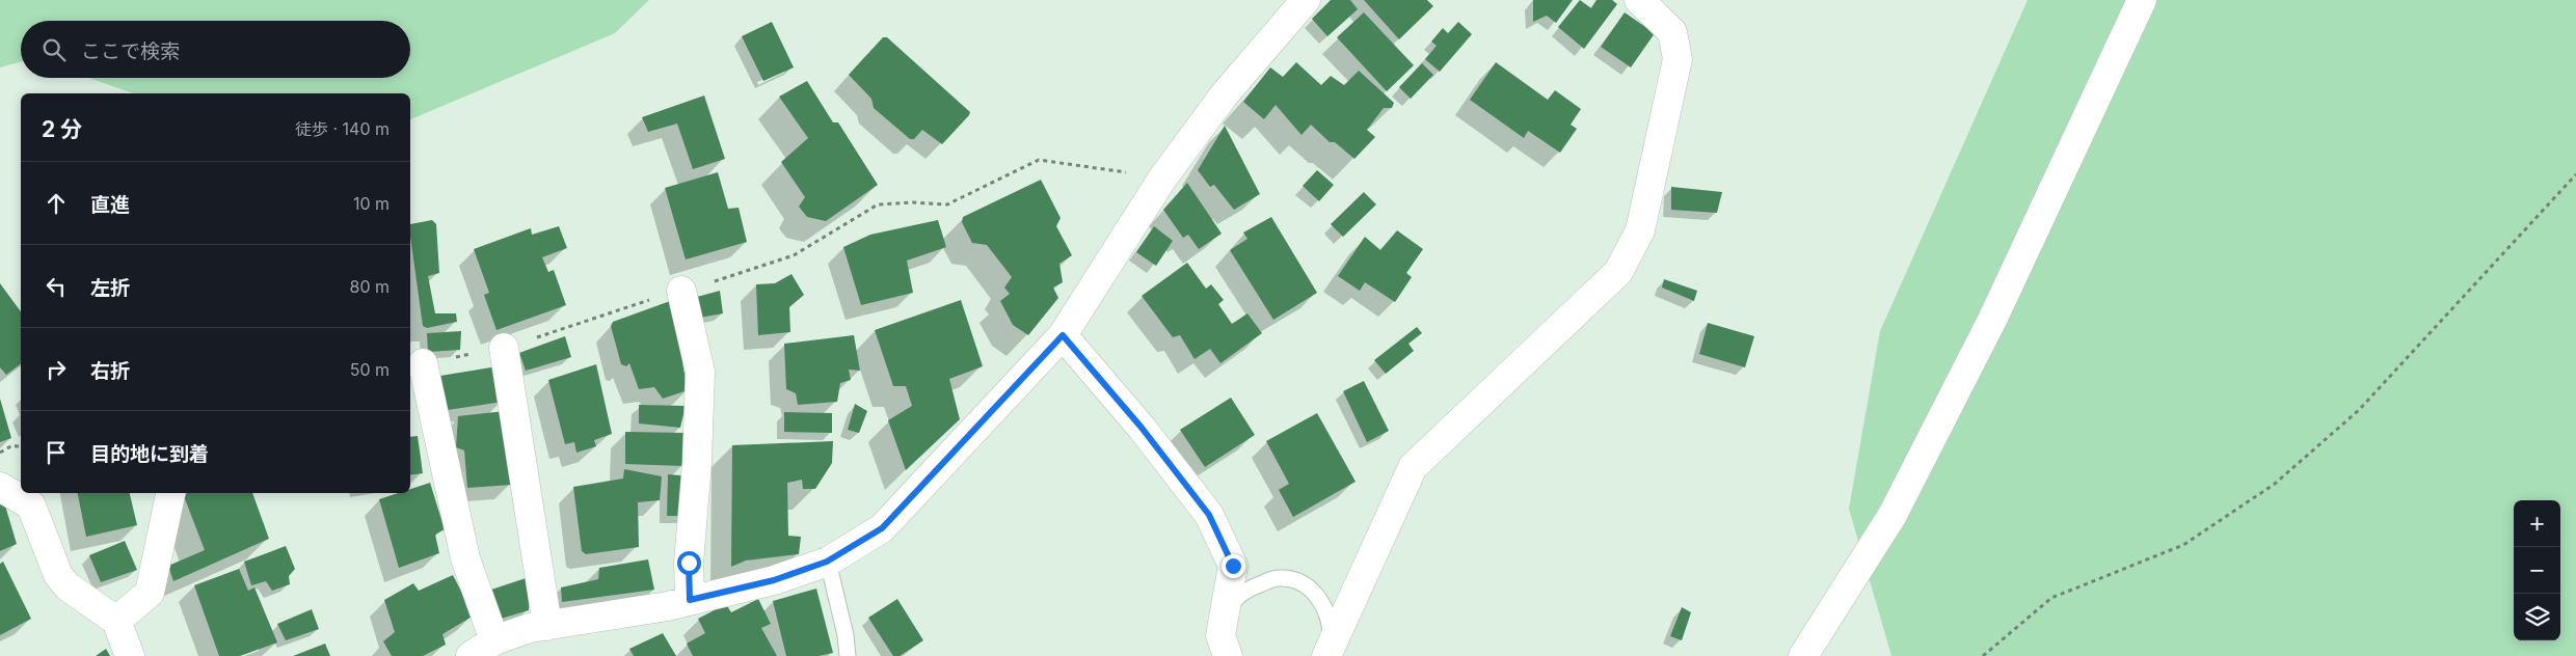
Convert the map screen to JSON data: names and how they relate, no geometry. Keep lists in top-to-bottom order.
{
  "page": {
    "search": "ここで検索",
    "heading": ["2 分", "徒歩 · 140 m"],
    "list": [
      ["直進", "10 m"],
      ["左折", "80 m"],
      ["右折", "50 m"],
      "目的地に到着"
    ],
    "map_buttons": ["+", "−"]
  }
}
